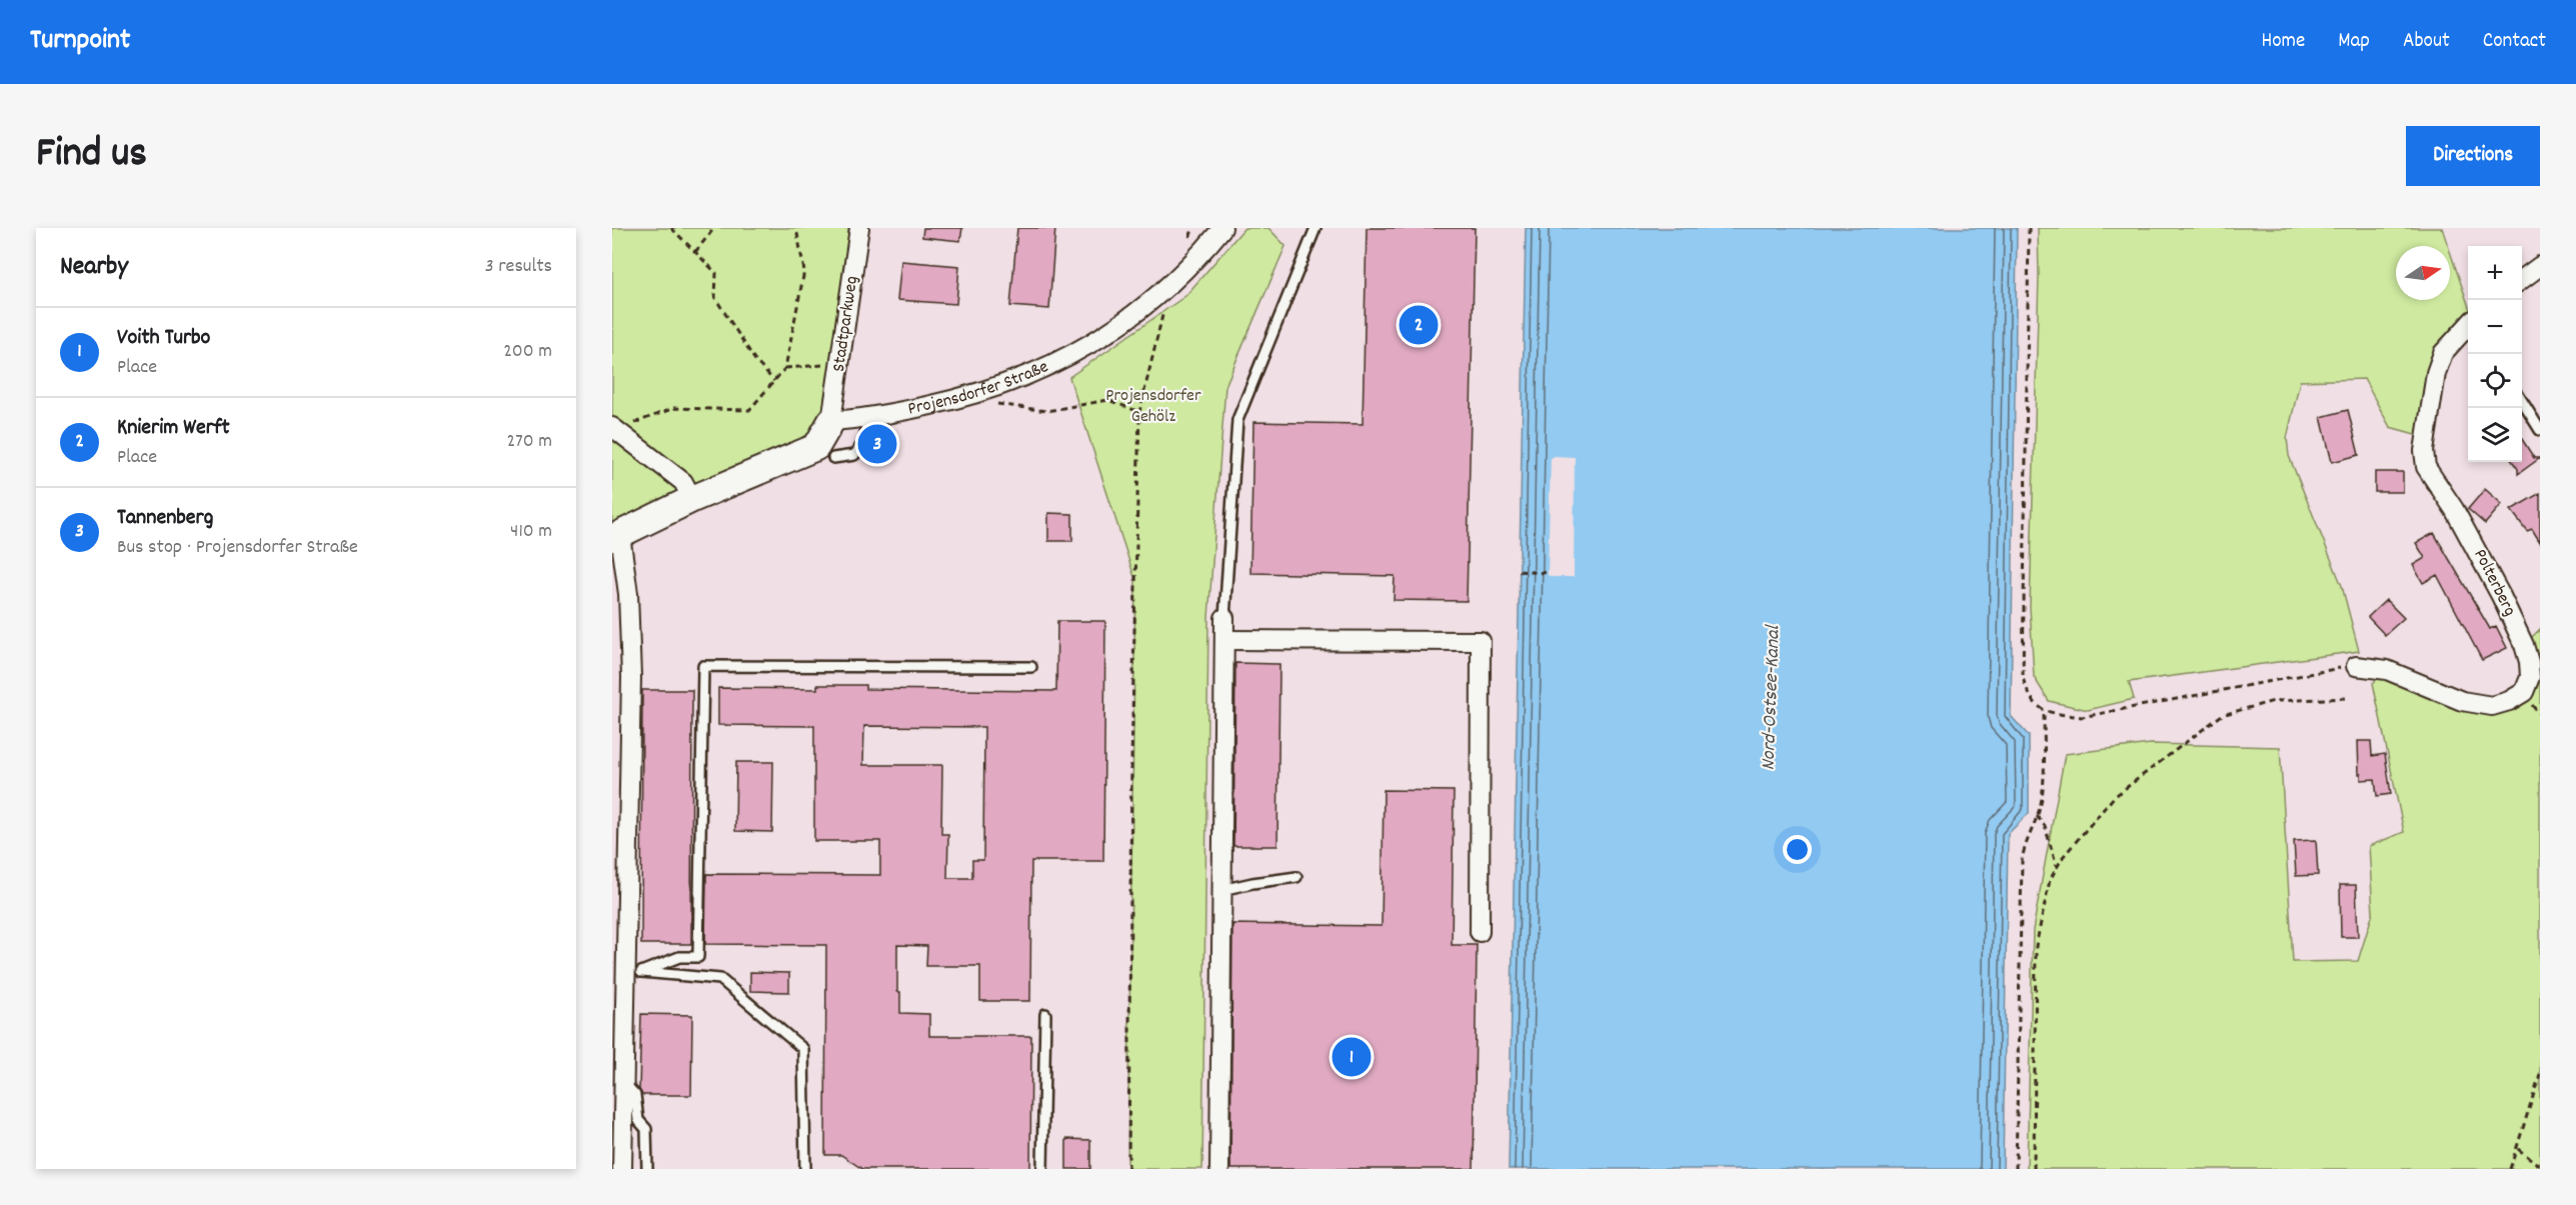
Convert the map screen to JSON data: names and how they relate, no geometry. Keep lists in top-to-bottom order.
{
  "streets": {
    "street": ["Stadtparkweg", "Projensdorfer Straße", "Polterberg"]
  },
  "crossings": [
    ["Stadtparkweg", "Projensdorfer Straße"]
  ],
  "water": ["Nord-Ostsee-Kanal"],
  "parks": ["Projensdorfer Gehölz"],
  "north": "right",
  "page": {
    "header": "Turnpoint",
    "nav": [
      "Home",
      "Map",
      "About",
      "Contact"
    ],
    "title": "Find us",
    "buttons": "Directions",
    "heading": ["Nearby", "3 results"],
    "map_buttons": ["+", "−"],
    "pins": ["2", "3", "1"],
    "list": [
      {
        "mark": "1",
        "name": "Voith Turbo",
        "note": "Place",
        "value": "200 m"
      },
      {
        "mark": "2",
        "name": "Knierim Werft",
        "note": "Place",
        "value": "270 m"
      },
      {
        "mark": "3",
        "name": "Tannenberg",
        "note": "Bus stop · Projensdorfer Straße",
        "value": "410 m"
      }
    ]
  }
}
